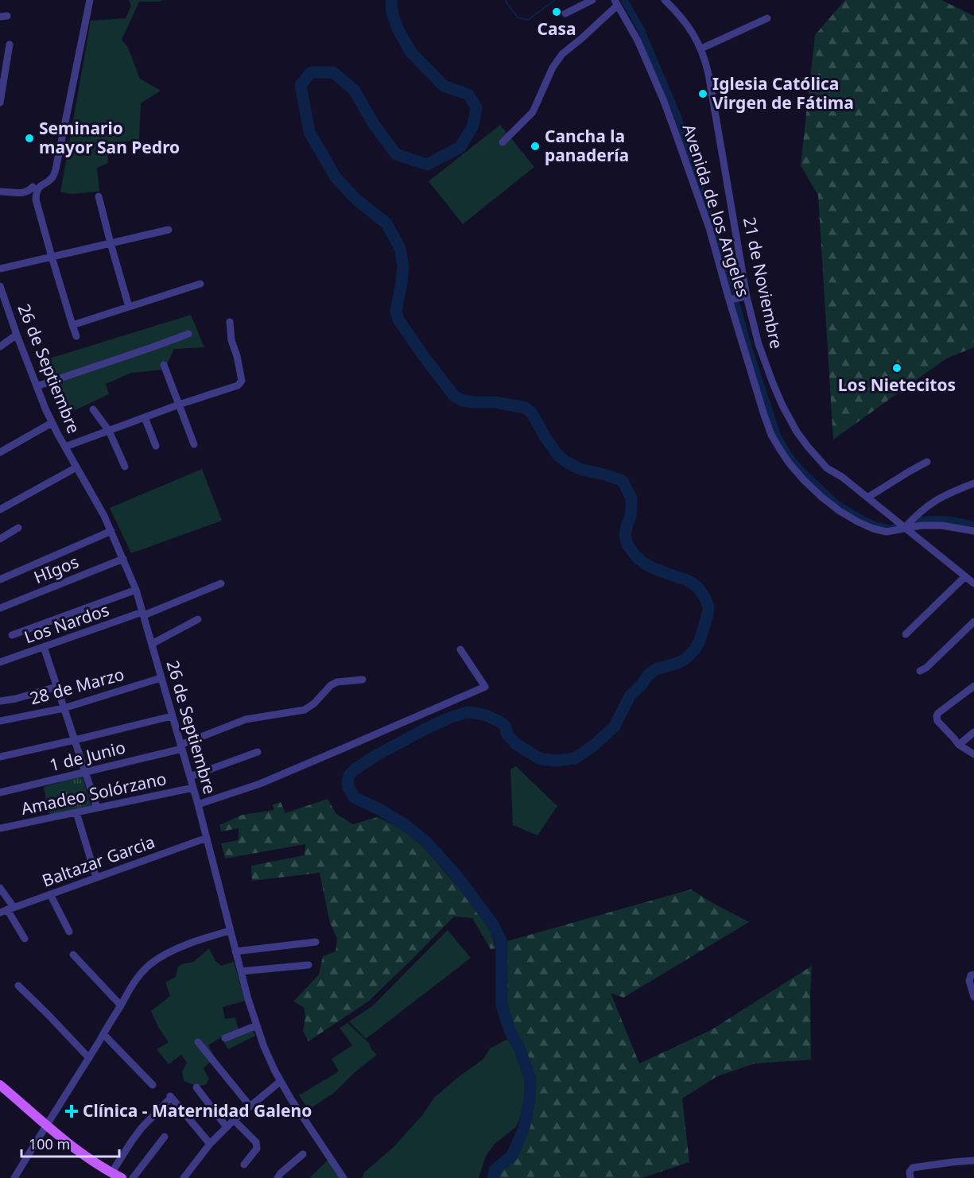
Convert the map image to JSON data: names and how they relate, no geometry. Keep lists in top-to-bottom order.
{
  "streets": {
    "street": [
      "Avenida de los Angeles",
      "21 de Noviembre",
      "26 de Septiembre",
      "HIgos",
      "Los Nardos",
      "28 de Marzo",
      "1 de Junio",
      "Amadeo Solórzano",
      "Baltazar Garcia"
    ]
  },
  "crossings": [
    ["Avenida de los Angeles", "21 de Noviembre"],
    ["26 de Septiembre", "HIgos"],
    ["26 de Septiembre", "Los Nardos"],
    ["26 de Septiembre", "28 de Marzo"],
    ["26 de Septiembre", "1 de Junio"],
    ["26 de Septiembre", "Amadeo Solórzano"],
    ["26 de Septiembre", "Baltazar Garcia"]
  ],
  "places": {
    "other": [
      "Casa",
      "Iglesia Católica Virgen de Fátima",
      "Seminario mayor San Pedro",
      "Cancha la panadería",
      "Los Nietecitos"
    ],
    "health": ["Clínica - Maternidad Galeno"]
  },
  "scale_bar": "100 m"
}
